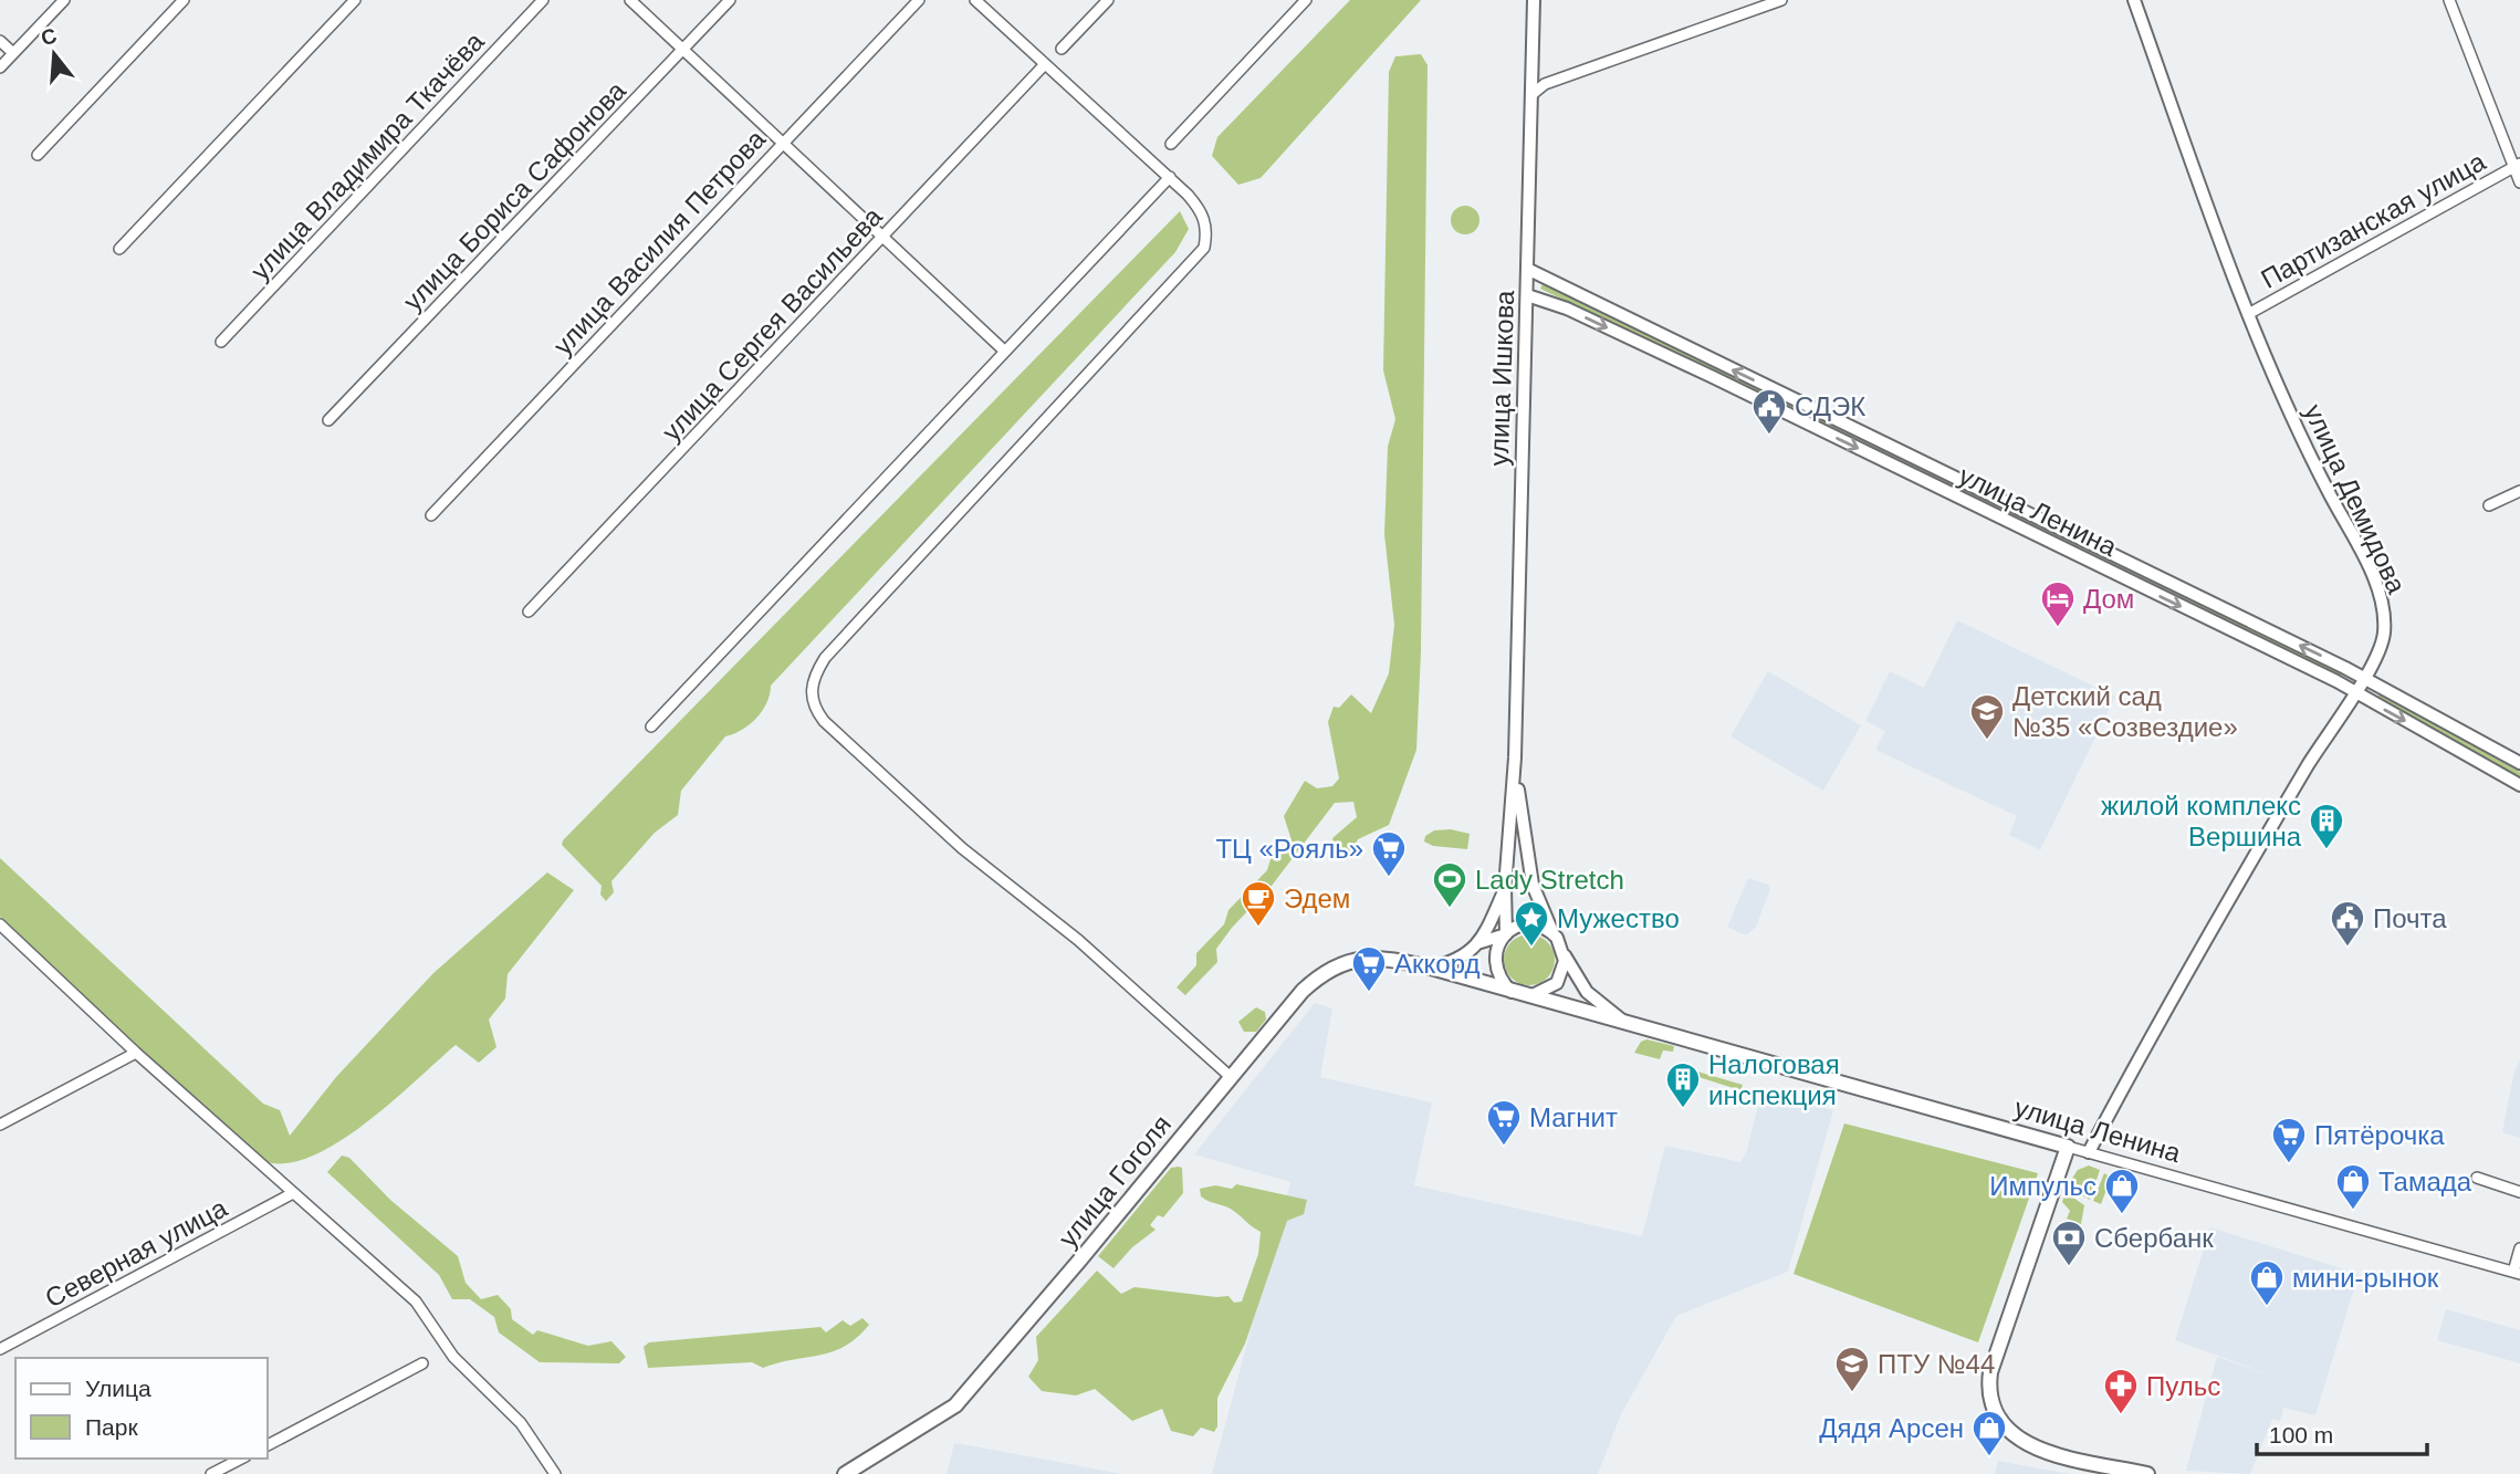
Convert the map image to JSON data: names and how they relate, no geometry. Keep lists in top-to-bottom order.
{
  "streets": {
    "main road": ["улица Ленина", "улица Гоголя"],
    "street": [
      "улица Владимира Ткачёва",
      "улица Бориса Сафонова",
      "Партизанская улица",
      "улица Василия Петрова",
      "улица Сергея Васильева",
      "улица Ишкова",
      "улица Демидова",
      "Северная улица"
    ]
  },
  "crossings": [
    ["Партизанская улица", "улица Демидова"],
    ["улица Ишкова", "улица Ленина"],
    ["улица Ишкова", "улица Гоголя"],
    ["улица Демидова", "улица Ленина"],
    ["улица Ленина", "улица Гоголя"]
  ],
  "places": {
    "public building": ["СДЭК", "Почта"],
    "hotel": ["Дом"],
    "school or university": ["Детский сад №35 «Созвездие»", "ПТУ №44"],
    "building": ["жилой комплекс Вершина", "Налоговая инспекция"],
    "supermarket": [
      "ТЦ «Рояль»",
      "Аккорд",
      "Магнит",
      "Пятёрочка"
    ],
    "sports": ["Lady Stretch"],
    "cafe": ["Эдем"],
    "place": ["Мужество"],
    "shop": [
      "Тамада",
      "Импульс",
      "мини-рынок",
      "Дядя Арсен"
    ],
    "bank": ["Сбербанк"],
    "pharmacy": ["Пульс"]
  },
  "legend": ["Улица", "Парк"],
  "scale_bar": "100 m",
  "north": "top"
}
